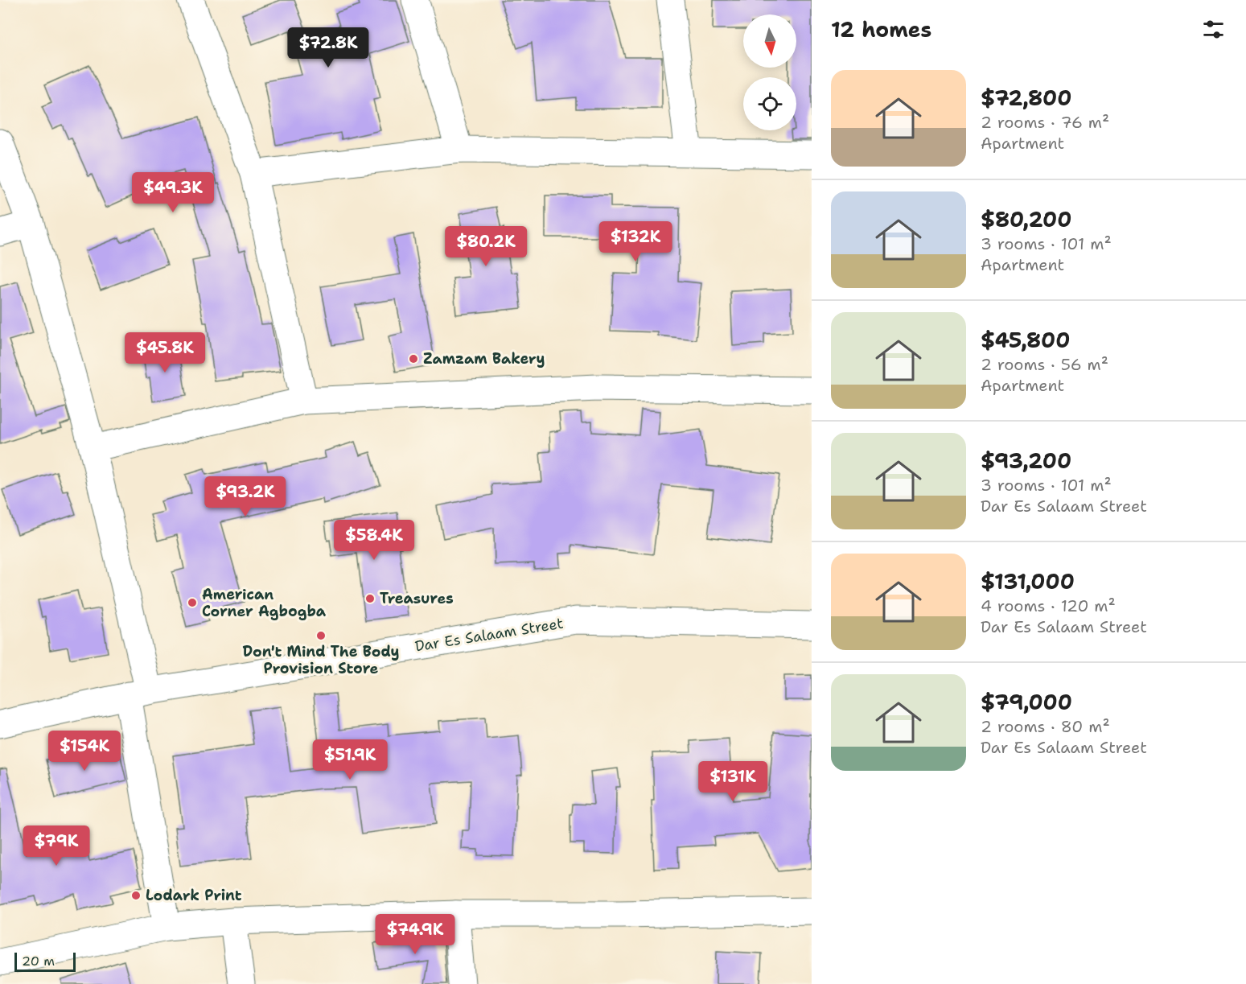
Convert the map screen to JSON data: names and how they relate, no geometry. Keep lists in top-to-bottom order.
{
  "streets": {
    "street": ["Dar Es Salaam Street"]
  },
  "places": [
    "Zamzam Bakery",
    "Treasures",
    "American Corner Agbogba",
    "Don't Mind The Body Provision Store",
    "Lodark Print"
  ],
  "scale_bar": "20 m",
  "north": "bottom",
  "page": {
    "heading": "12 homes",
    "price": [
      "$72.8K",
      "$49.3K",
      "$132K",
      "$80.2K",
      "$45.8K",
      "$93.2K",
      "$58.4K",
      "$154K",
      "$51.9K",
      "$131K",
      "$79K",
      "$74.9K"
    ],
    "list": [
      {
        "name": "$72,800",
        "note": "2 rooms · 76 m² · Apartment"
      },
      {
        "name": "$80,200",
        "note": "3 rooms · 101 m² · Apartment"
      },
      {
        "name": "$45,800",
        "note": "2 rooms · 56 m² · Apartment"
      },
      {
        "name": "$93,200",
        "note": "3 rooms · 101 m² · Dar Es Salaam Street"
      },
      {
        "name": "$131,000",
        "note": "4 rooms · 120 m² · Dar Es Salaam Street"
      },
      {
        "name": "$79,000",
        "note": "2 rooms · 80 m² · Dar Es Salaam Street"
      }
    ],
    "scale": "20 m"
  }
}
